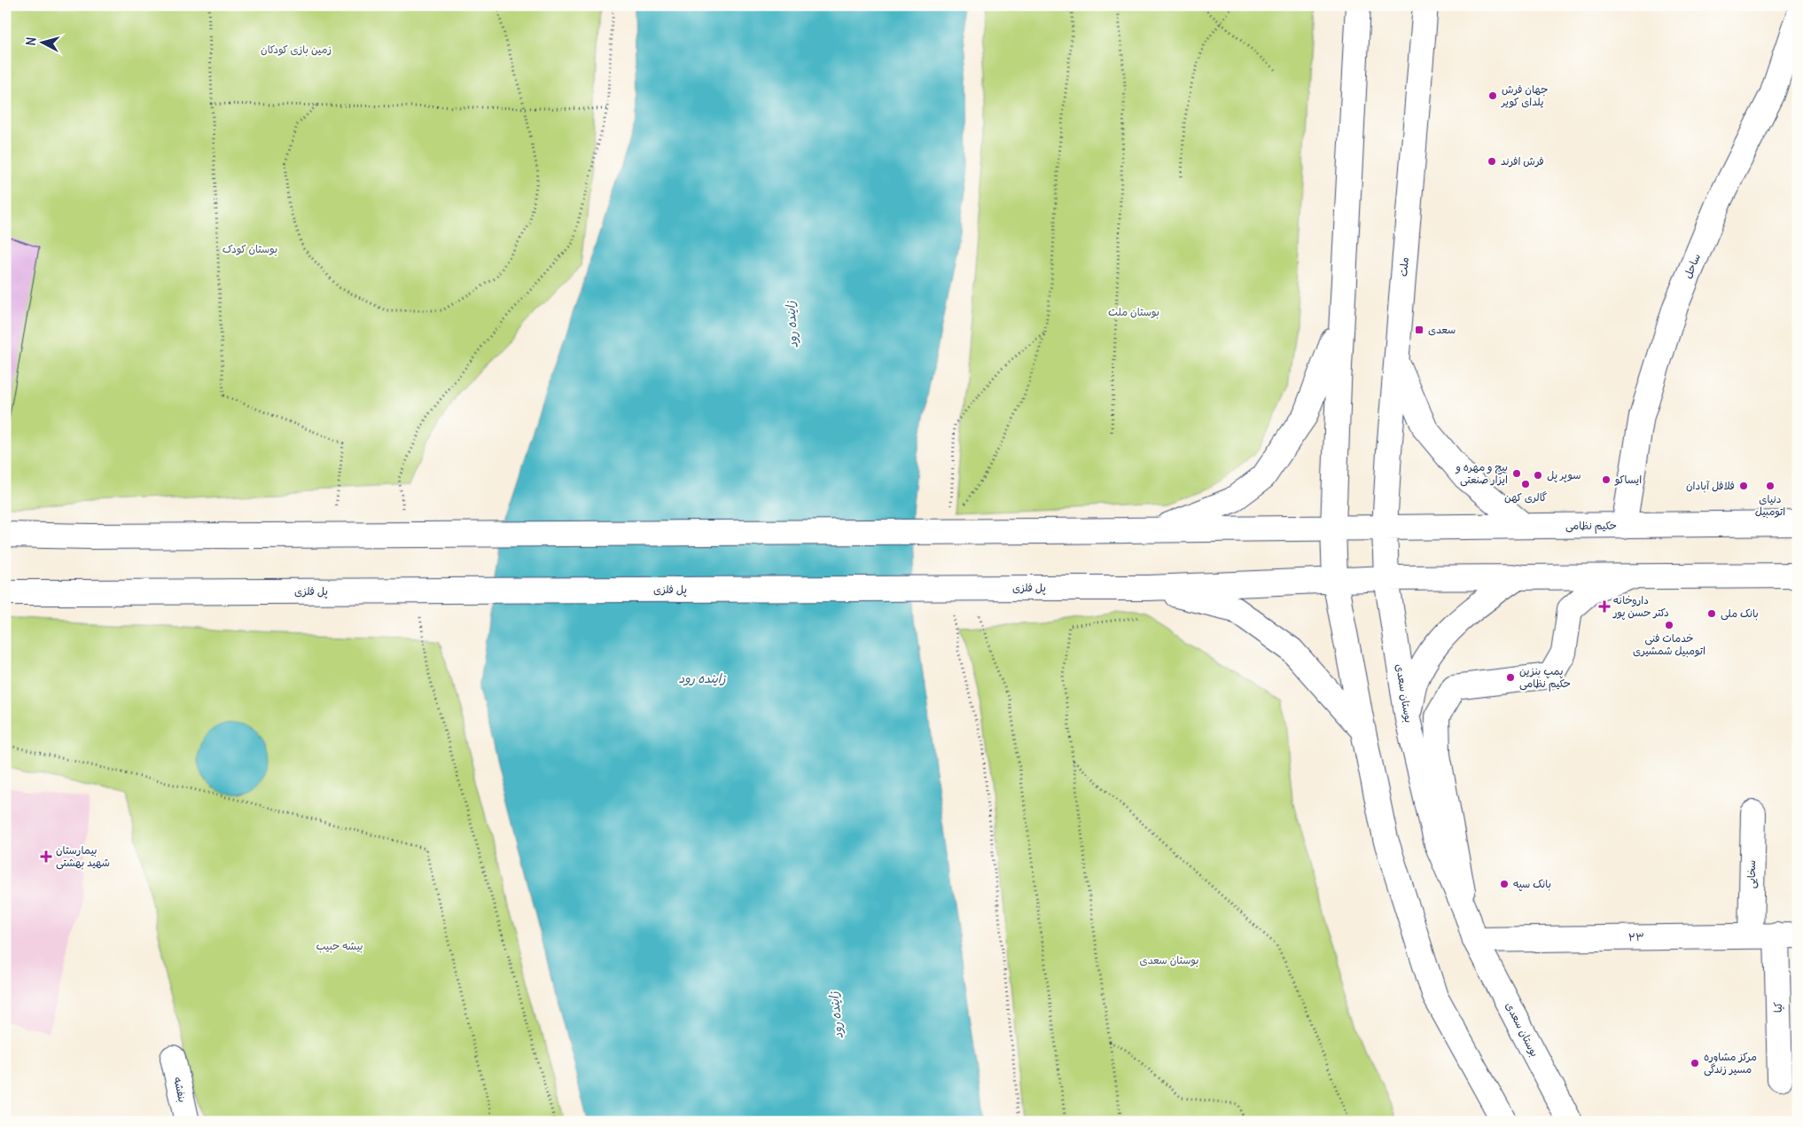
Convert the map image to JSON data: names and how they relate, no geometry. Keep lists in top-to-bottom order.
{
  "streets": {
    "main road": [
      "ساحل",
      "ملت",
      "حکیم نظامی",
      "پل فلزی",
      "بوستان سعدی",
      "سخایی",
      "۲۳",
      "کیا",
      "بنفشه"
    ]
  },
  "crossings": [
    ["ساحل", "حکیم نظامی"],
    ["ملت", "حکیم نظامی"],
    ["ملت", "بوستان سعدی"],
    ["حکیم نظامی", "بوستان سعدی"],
    ["پل فلزی", "بوستان سعدی"],
    ["بوستان سعدی", "۲۳"],
    ["سخایی", "۲۳"],
    ["۲۳", "کیا"]
  ],
  "water": ["زاینده رود"],
  "parks": [
    "زمین بازی کودکان",
    "بوستان کودک",
    "بوستان ملت",
    "بیشه حبیب",
    "بوستان سعدی"
  ],
  "places": {
    "other": [
      "جهان فرش یلدای کویر",
      "فرش افرند",
      "پیچ و مهره و ایزار صنعتی",
      "سوپر پل",
      "ایساکو",
      "گالری کهن",
      "فلافل آبادان",
      "دنیای اتومبیل",
      "بانک ملی",
      "خدمات فنی اتومبیل شمشیری",
      "پمپ بنزین حکیم نظامی",
      "بانک سپه",
      "مرکز مشاوره مسیر زندگی"
    ],
    "transit": ["سعدی"],
    "health": ["داروخانه دکتر حسن پور", "بیمارستان شهید بهشتی"]
  },
  "north": "left"
}
